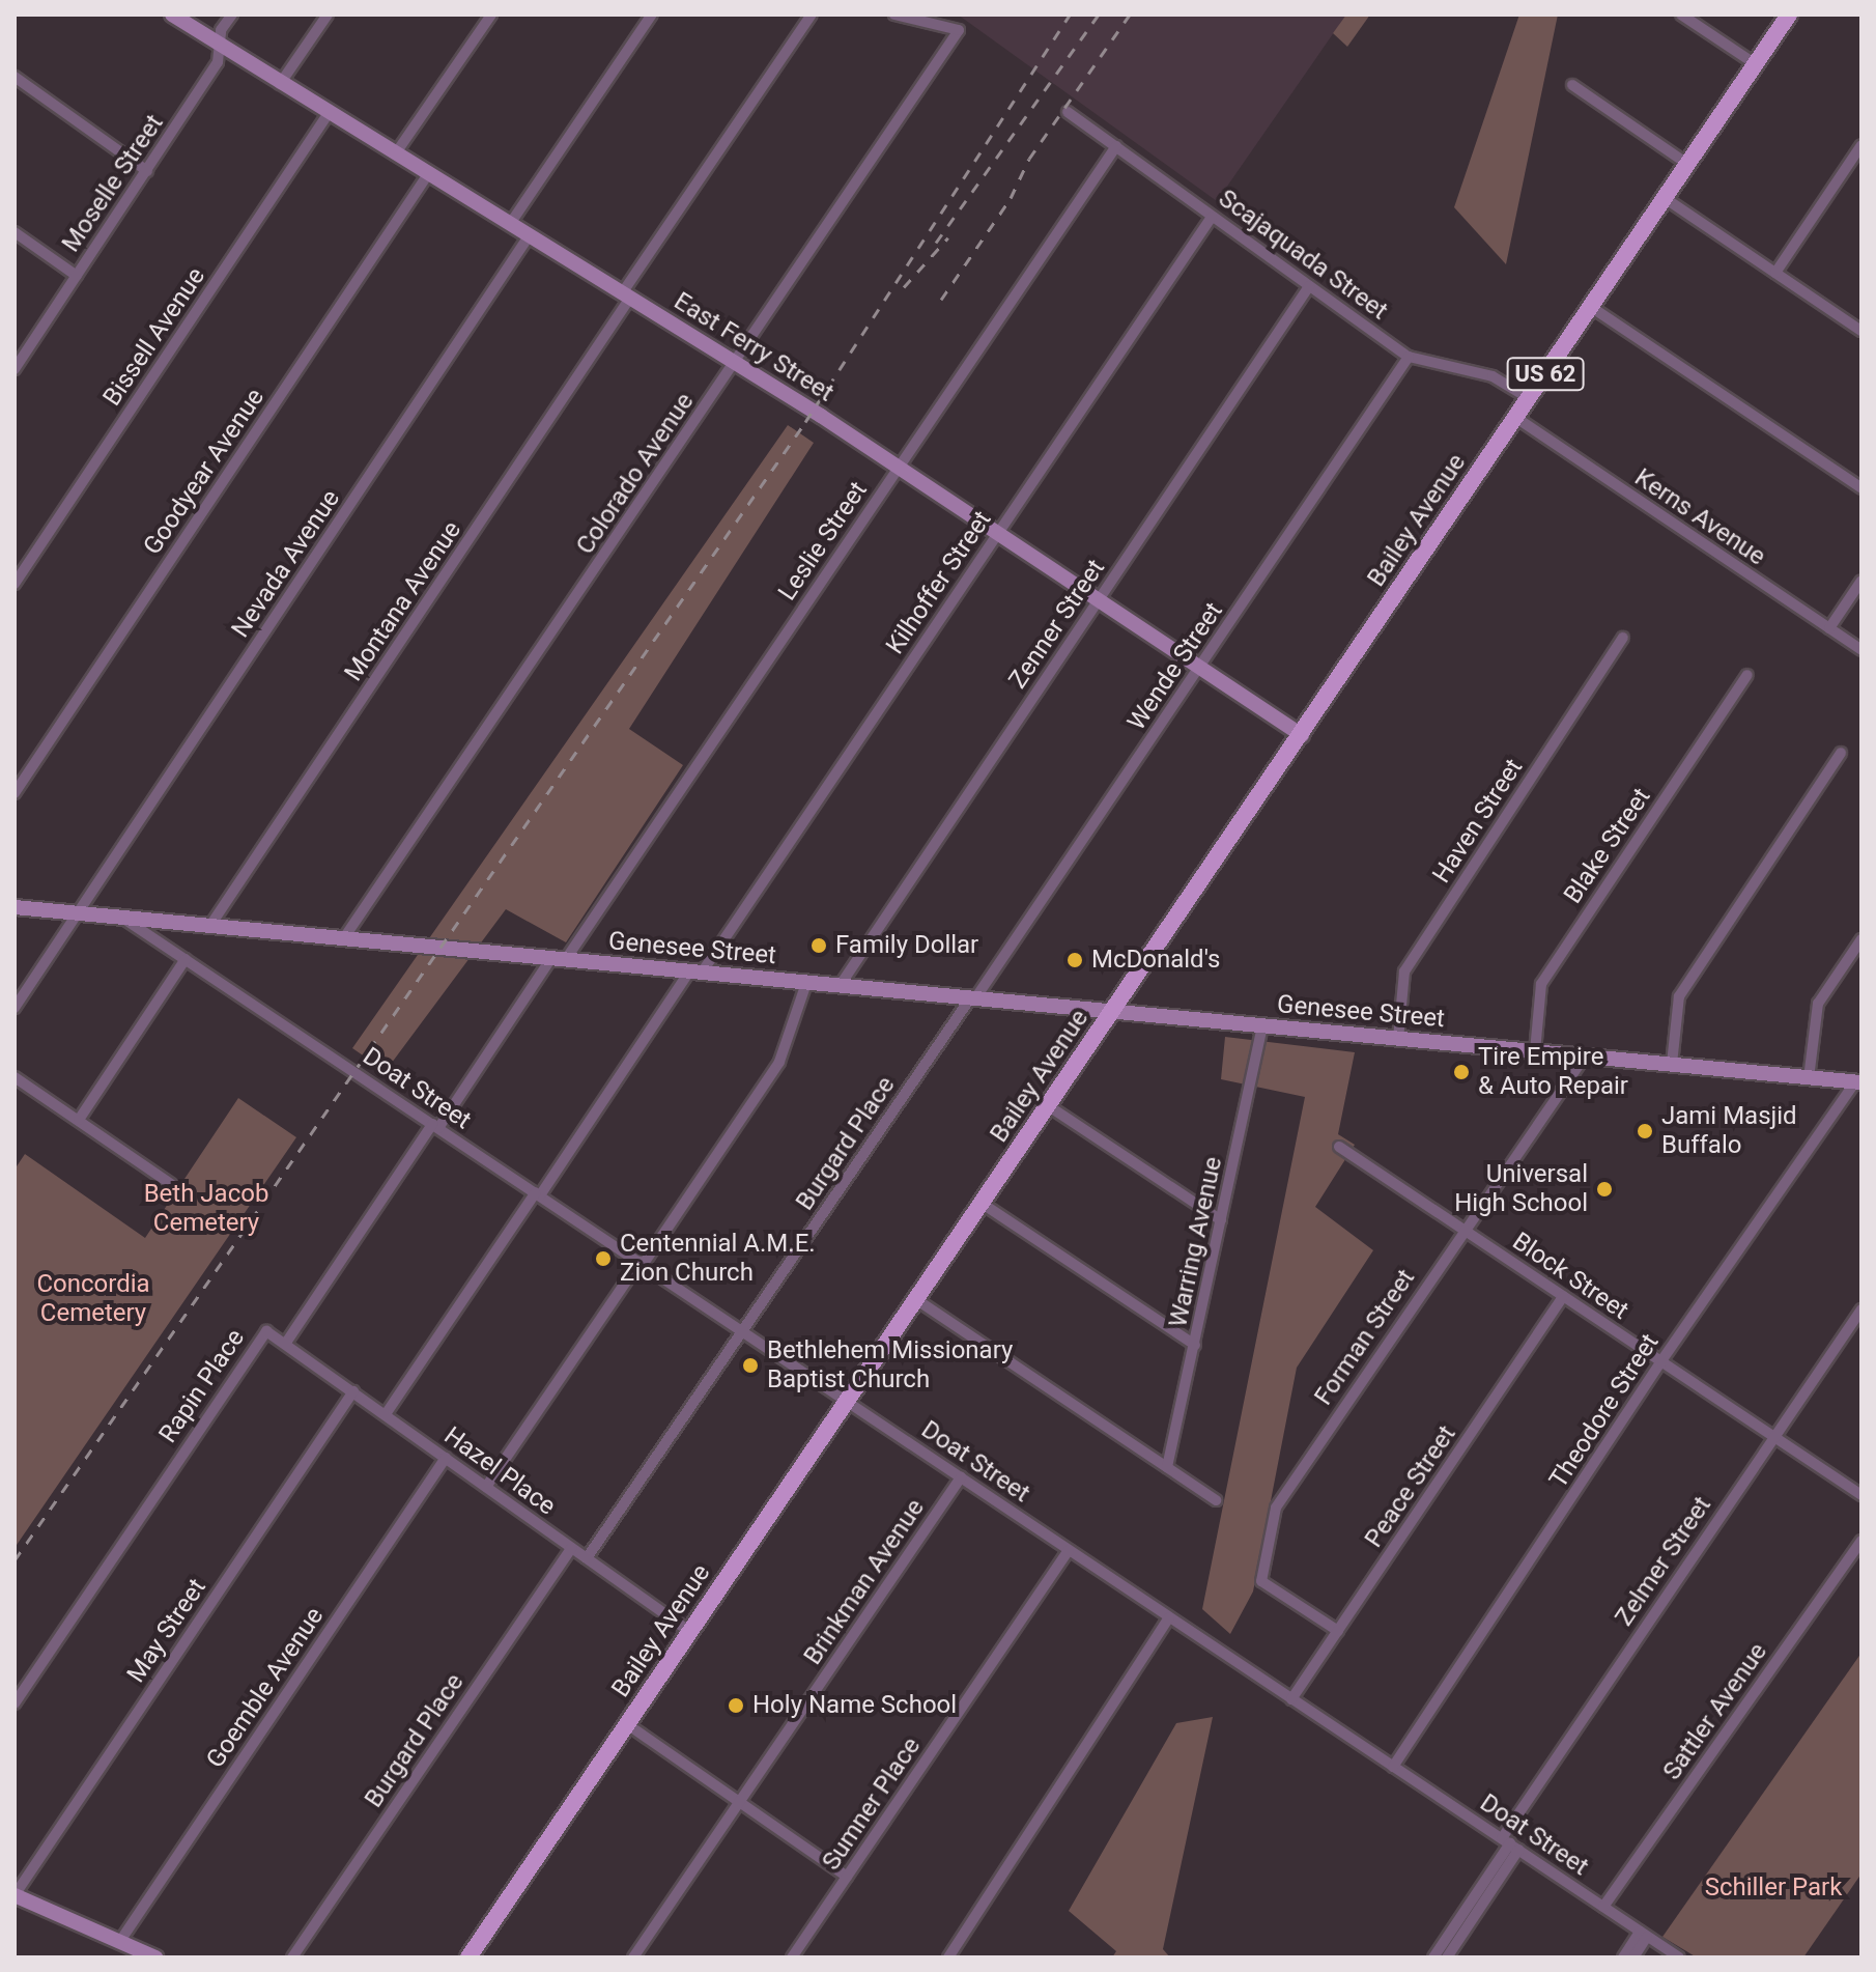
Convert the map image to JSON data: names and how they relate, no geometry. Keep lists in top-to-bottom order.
{
  "streets": {
    "main road": [
      "East Ferry Street",
      "US 62",
      "Bailey Avenue",
      "Genesee Street"
    ],
    "street": [
      "Moselle Street",
      "Scajaquada Street",
      "Bissell Avenue",
      "Goodyear Avenue",
      "Colorado Avenue",
      "Kerns Avenue",
      "Leslie Street",
      "Nevada Avenue",
      "Kilhoffer Street",
      "Montana Avenue",
      "Zenner Street",
      "Wende Street",
      "Haven Street",
      "Blake Street",
      "Doat Street",
      "Burgard Place",
      "Warring Avenue",
      "Block Street",
      "Forman Street",
      "Rapin Place",
      "Theodore Street",
      "Hazel Place",
      "Peace Street",
      "Zelmer Street",
      "Brinkman Avenue",
      "May Street",
      "Goemble Avenue",
      "Sattler Avenue",
      "Sumner Place"
    ]
  },
  "crossings": [
    ["Moselle Street", "East Ferry Street"],
    ["Scajaquada Street", "Bailey Avenue"],
    ["Scajaquada Street", "Leslie Street"],
    ["Scajaquada Street", "Kilhoffer Street"],
    ["Scajaquada Street", "Zenner Street"],
    ["Scajaquada Street", "Wende Street"],
    ["Bissell Avenue", "East Ferry Street"],
    ["East Ferry Street", "Goodyear Avenue"],
    ["East Ferry Street", "Colorado Avenue"],
    ["East Ferry Street", "Bailey Avenue"],
    ["East Ferry Street", "Leslie Street"],
    ["East Ferry Street", "Nevada Avenue"],
    ["East Ferry Street", "Kilhoffer Street"],
    ["East Ferry Street", "Montana Avenue"],
    ["East Ferry Street", "Zenner Street"],
    ["East Ferry Street", "Wende Street"],
    ["Colorado Avenue", "Genesee Street"],
    ["Kerns Avenue", "Bailey Avenue"],
    ["Bailey Avenue", "Genesee Street"],
    ["Bailey Avenue", "Doat Street"],
    ["Bailey Avenue", "Hazel Place"],
    ["Leslie Street", "Genesee Street"],
    ["Leslie Street", "Rapin Place"],
    ["Nevada Avenue", "Genesee Street"],
    ["Kilhoffer Street", "Genesee Street"],
    ["Montana Avenue", "Genesee Street"],
    ["Zenner Street", "Genesee Street"],
    ["Wende Street", "Genesee Street"],
    ["Wende Street", "Burgard Place"],
    ["Haven Street", "Genesee Street"],
    ["Blake Street", "Genesee Street"],
    ["Genesee Street", "Doat Street"],
    ["Genesee Street", "Burgard Place"],
    ["Genesee Street", "Warring Avenue"],
    ["Genesee Street", "Forman Street"],
    ["Genesee Street", "Rapin Place"],
    ["Genesee Street", "Theodore Street"],
    ["Doat Street", "Burgard Place"],
    ["Doat Street", "Rapin Place"],
    ["Doat Street", "Theodore Street"],
    ["Doat Street", "Peace Street"],
    ["Doat Street", "Zelmer Street"],
    ["Doat Street", "Brinkman Avenue"],
    ["Doat Street", "Sattler Avenue"],
    ["Doat Street", "Sumner Place"],
    ["Burgard Place", "Hazel Place"],
    ["Block Street", "Forman Street"],
    ["Block Street", "Theodore Street"],
    ["Block Street", "Peace Street"],
    ["Block Street", "Zelmer Street"],
    ["Forman Street", "Peace Street"],
    ["Rapin Place", "Hazel Place"],
    ["Hazel Place", "May Street"],
    ["Hazel Place", "Goemble Avenue"]
  ],
  "parks": ["Beth Jacob Cemetery", "Concordia Cemetery", "Schiller Park"],
  "places": [
    "Family Dollar",
    "McDonald's",
    "Tire Empire & Auto Repair",
    "Jami Masjid Buffalo",
    "Universal High School",
    "Centennial A.M.E. Zion Church",
    "Bethlehem Missionary Baptist Church",
    "Holy Name School"
  ]
}
